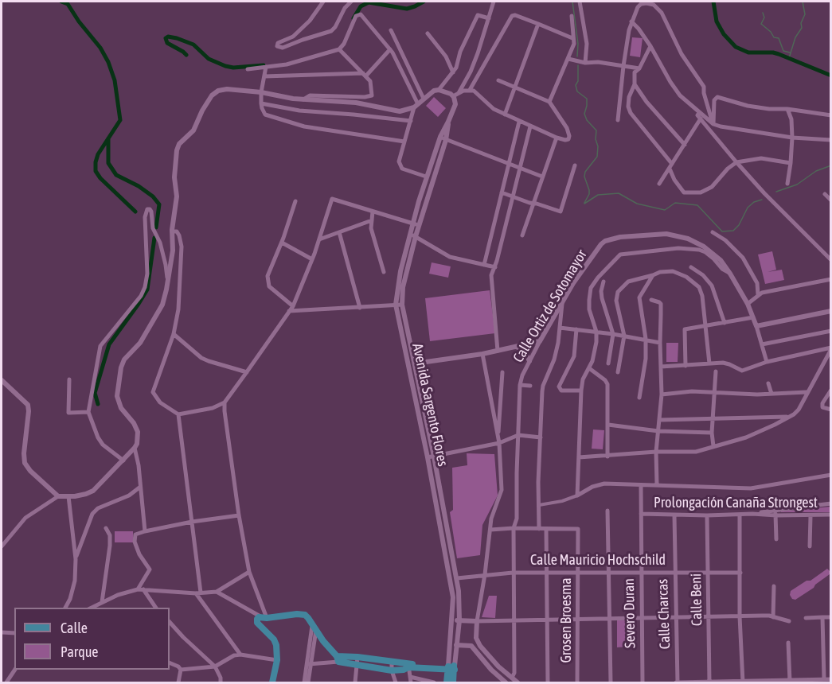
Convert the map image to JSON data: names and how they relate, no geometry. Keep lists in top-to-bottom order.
{
  "streets": {
    "main road": ["Avenida Sargento Flores"],
    "street": [
      "Calle Ortiz de Sotomayor",
      "Prolongación Canaña Strongest",
      "Calle Mauricio Hochschild",
      "Calle Beni",
      "Severo Duran",
      "Calle Charcas",
      "Grosen Broesma"
    ]
  },
  "crossings": [
    ["Calle Ortiz de Sotomayor", "Calle Mauricio Hochschild"],
    ["Avenida Sargento Flores", "Calle Mauricio Hochschild"],
    ["Prolongación Canaña Strongest", "Calle Beni"],
    ["Prolongación Canaña Strongest", "Severo Duran"],
    ["Prolongación Canaña Strongest", "Calle Charcas"],
    ["Calle Mauricio Hochschild", "Calle Beni"],
    ["Calle Mauricio Hochschild", "Severo Duran"],
    ["Calle Mauricio Hochschild", "Calle Charcas"],
    ["Calle Mauricio Hochschild", "Grosen Broesma"]
  ],
  "legend": ["Calle", "Parque"]
}
